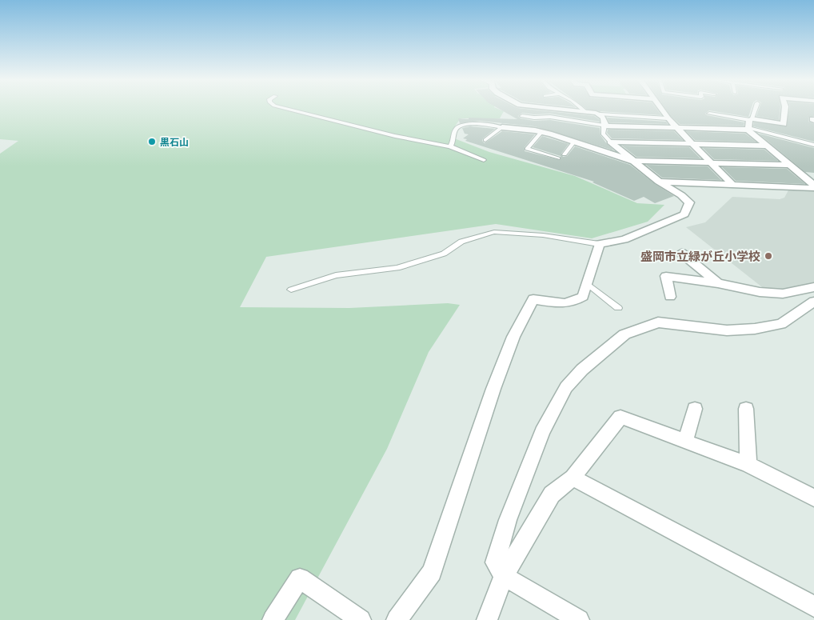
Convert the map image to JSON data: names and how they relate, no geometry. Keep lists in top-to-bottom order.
{
  "places": ["黒石山", "盛岡市立緑が丘小学校"]
}
